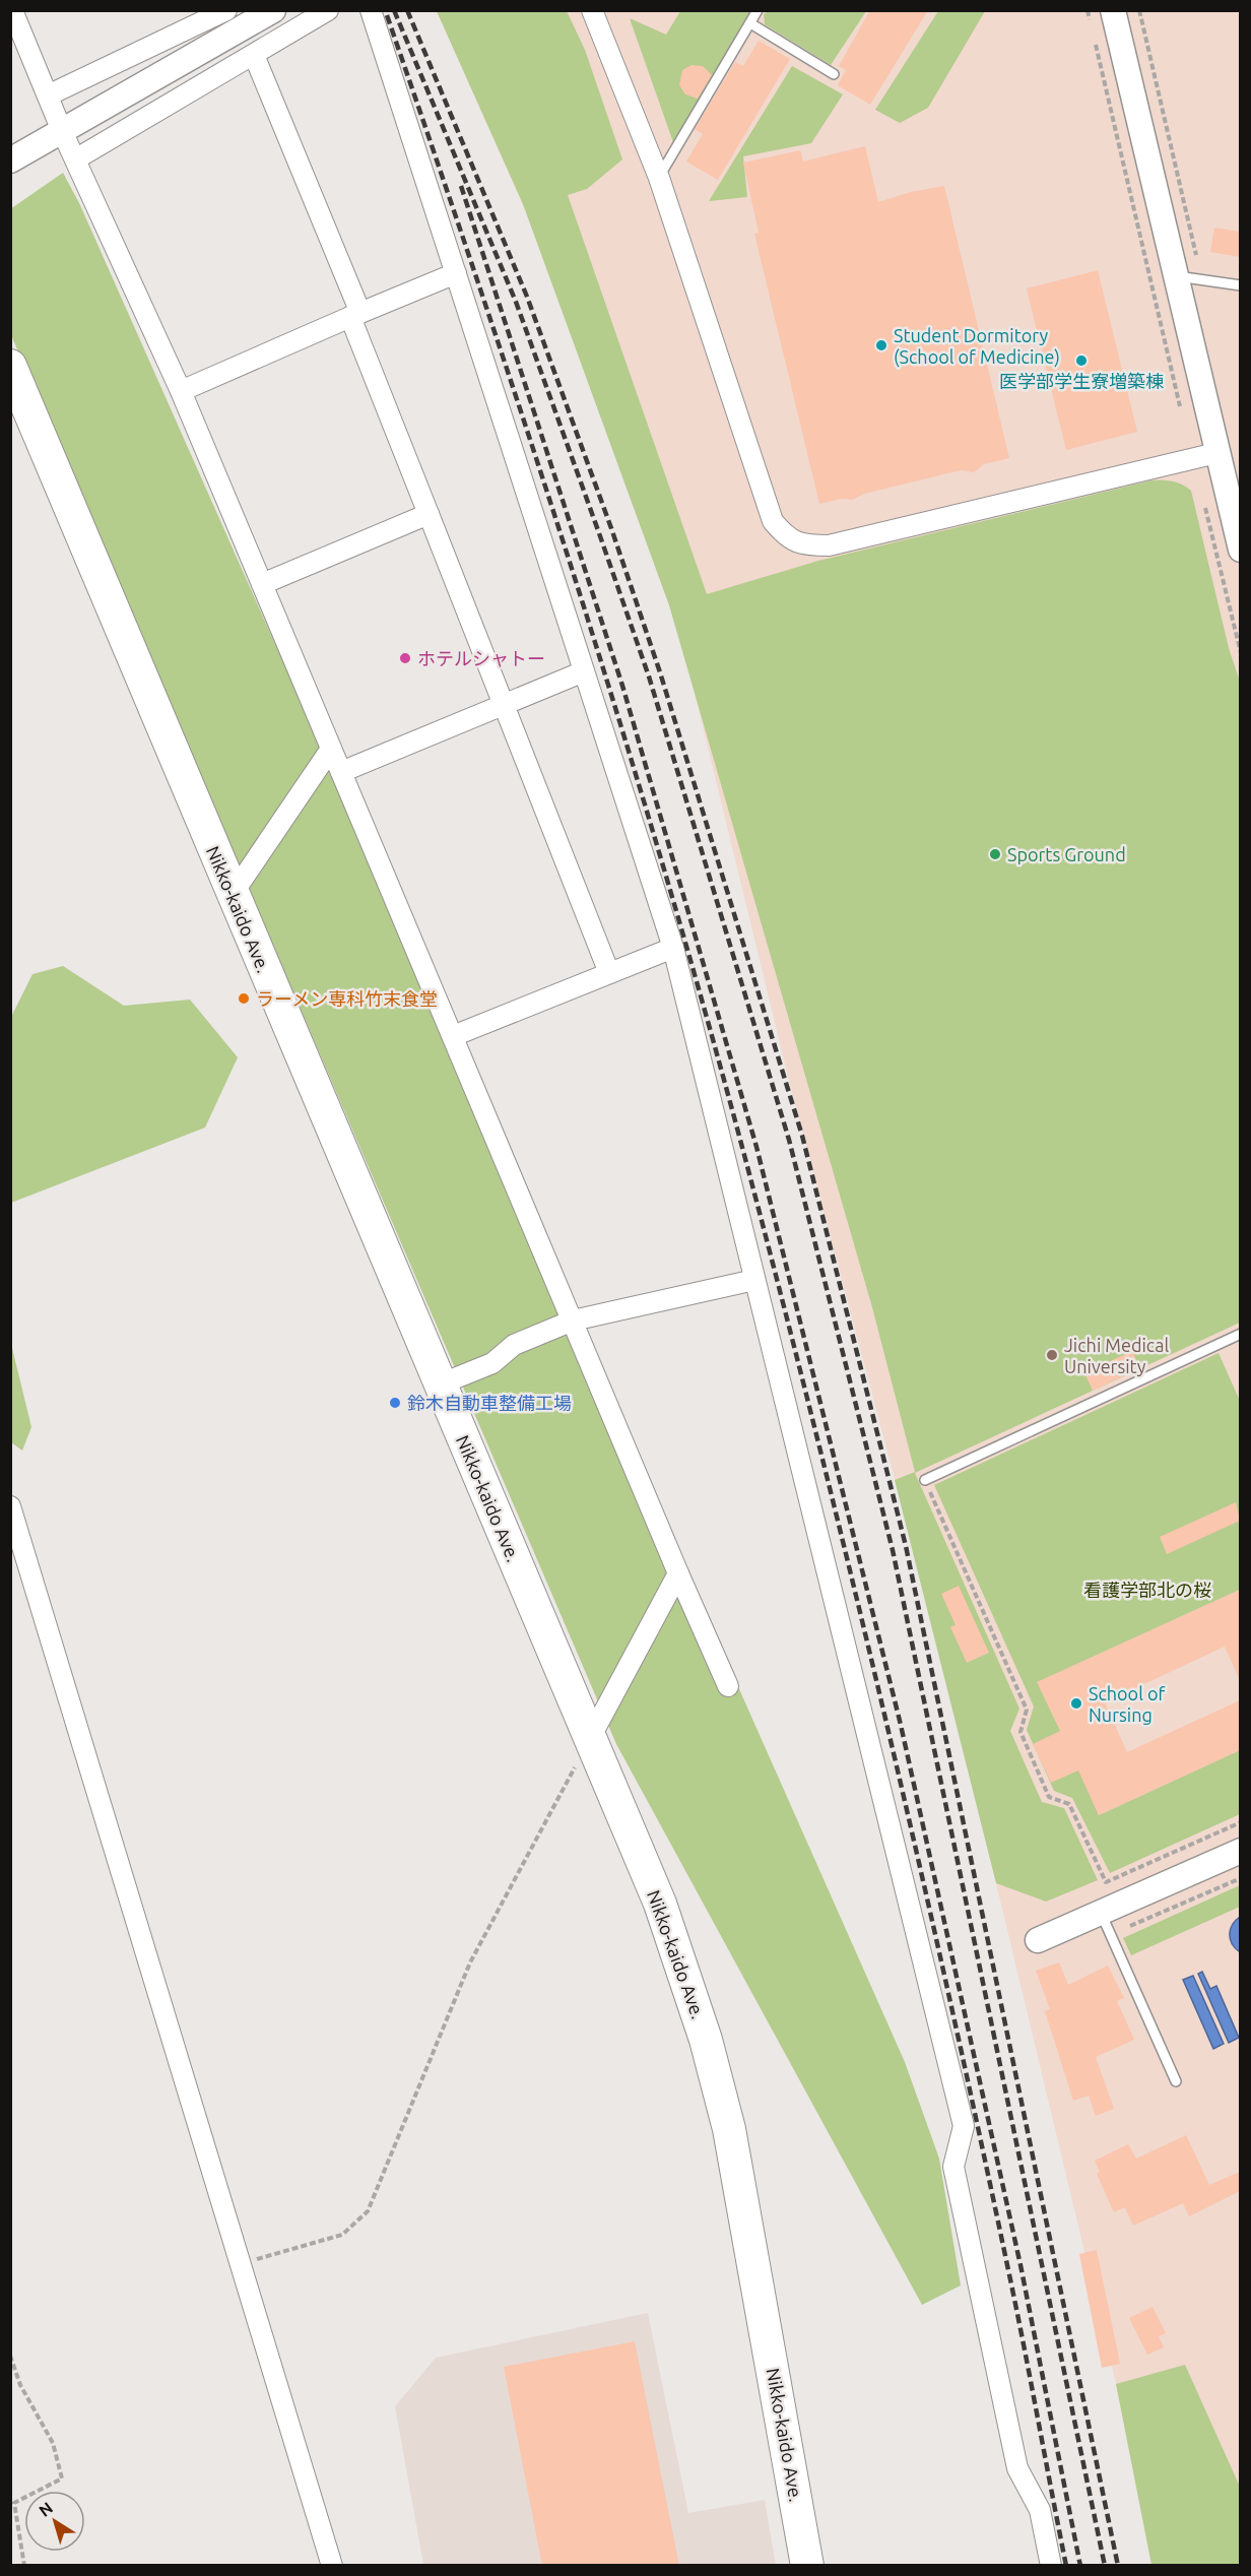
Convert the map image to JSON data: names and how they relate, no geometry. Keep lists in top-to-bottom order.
{
  "streets": {
    "highway": ["Nikko-kaido Ave."]
  },
  "parks": ["看護学部北の桜"],
  "places": [
    "Student Dormitory (School of Medicine)",
    "医学部学生寮増築棟",
    "ホテルシャトー",
    "Sports Ground",
    "ラーメン専科竹末食堂",
    "Jichi Medical University",
    "鈴木自動車整備工場",
    "School of Nursing"
  ],
  "north": "top left"
}
